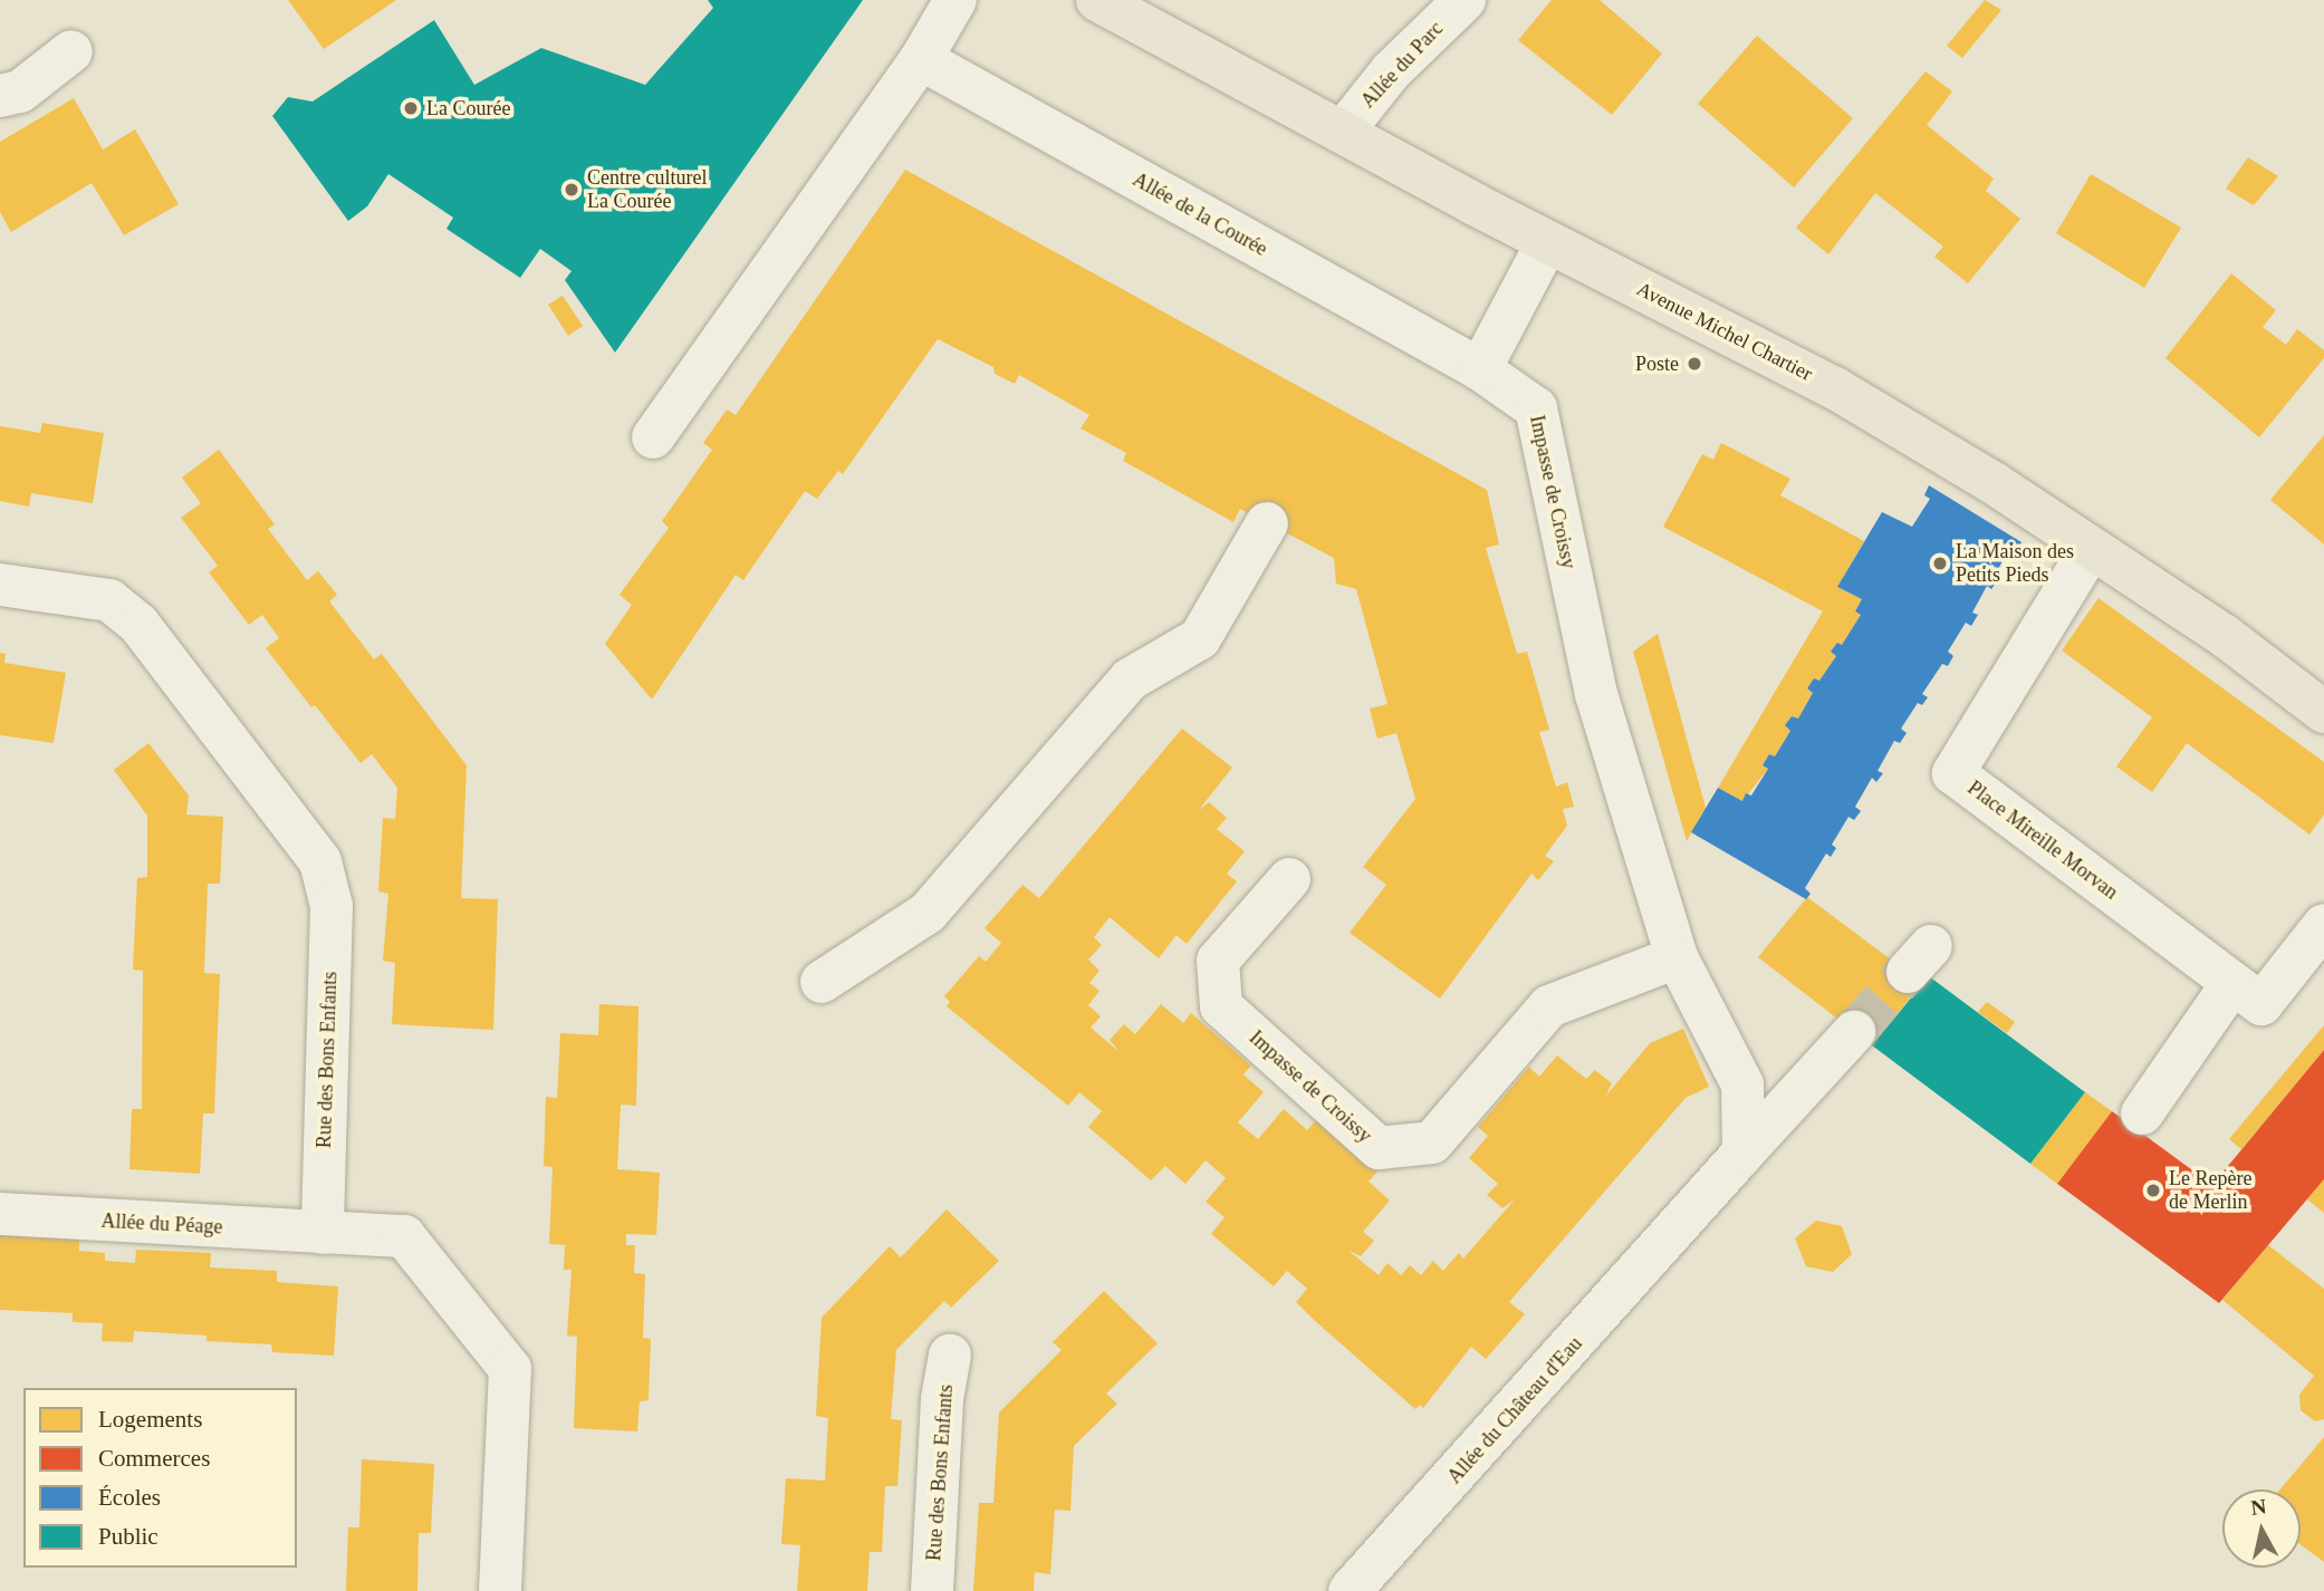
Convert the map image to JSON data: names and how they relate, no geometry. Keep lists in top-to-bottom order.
{
  "streets": {
    "main road": ["Avenue Michel Chartier"],
    "street": [
      "Allée du Parc",
      "Allée de la Courée",
      "Impasse de Croissy",
      "Place Mireille Morvan",
      "Rue des Bons Enfants",
      "Allée du Péage",
      "Allée du Château d'Eau"
    ]
  },
  "crossings": [
    ["Allée du Parc", "Avenue Michel Chartier"],
    ["Allée de la Courée", "Impasse de Croissy"],
    ["Avenue Michel Chartier", "Place Mireille Morvan"],
    ["Impasse de Croissy", "Allée du Château d'Eau"],
    ["Rue des Bons Enfants", "Allée du Péage"]
  ],
  "places": [
    "La Courée",
    "Centre culturel La Courée",
    "Poste",
    "La Maison des Petits Pieds",
    "Le Repère de Merlin"
  ],
  "legend": [
    "Logements",
    "Commerces",
    "Écoles",
    "Public"
  ],
  "north": "top"
}
